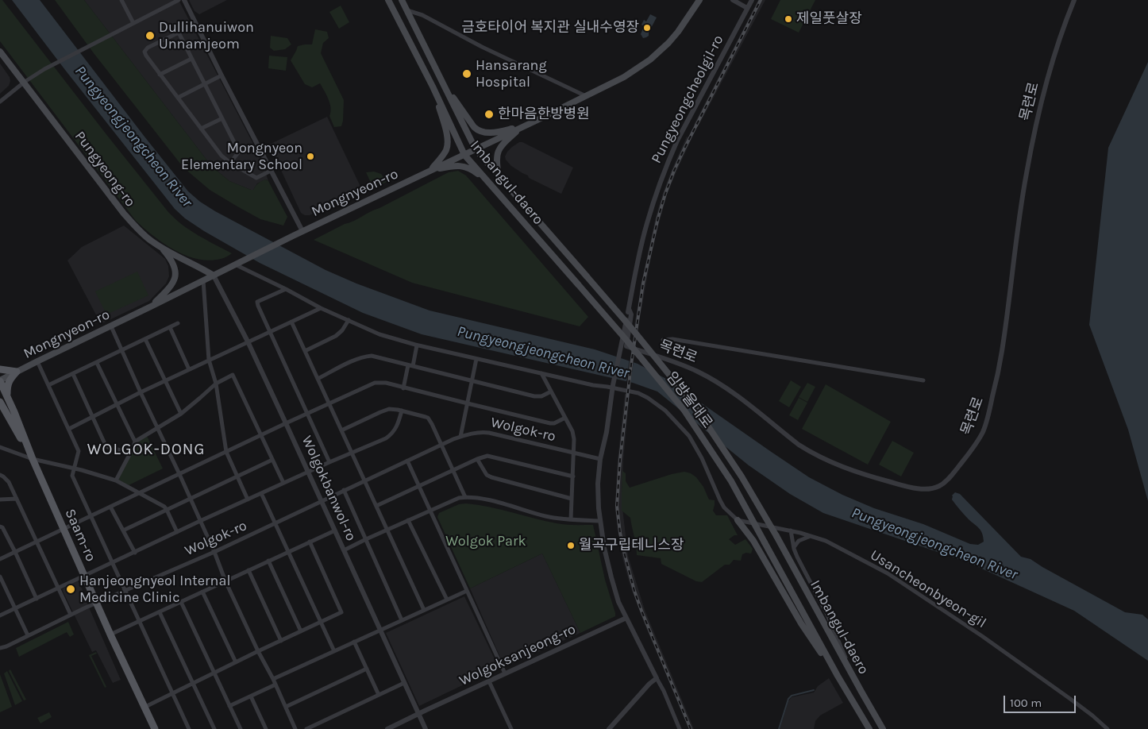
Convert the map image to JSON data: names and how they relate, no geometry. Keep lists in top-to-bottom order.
{
  "streets": {
    "main road": [
      "Pungyeong-ro",
      "Imbangul-daero",
      "Mongnyeon-ro",
      "임방울대로",
      "Saam-ro"
    ],
    "street": [
      "Pungyeongcheolgil-ro",
      "목련로",
      "Wolgok-ro",
      "Wolgokbanwol-ro",
      "Usancheonbyeon-gil",
      "Wolgoksanjeong-ro"
    ]
  },
  "crossings": [
    ["Pungyeongcheolgil-ro", "목련로"],
    ["Pungyeong-ro", "Mongnyeon-ro"],
    ["Pungyeong-ro", "Wolgokbanwol-ro"],
    ["Imbangul-daero", "Mongnyeon-ro"],
    ["Imbangul-daero", "임방울대로"],
    ["Mongnyeon-ro", "Wolgokbanwol-ro"],
    ["Mongnyeon-ro", "Saam-ro"],
    ["Wolgok-ro", "Wolgokbanwol-ro"],
    ["Wolgok-ro", "Saam-ro"],
    ["Wolgokbanwol-ro", "Wolgoksanjeong-ro"]
  ],
  "districts": ["WOLGOK-DONG"],
  "water": ["Pungyeongjeongcheon River"],
  "parks": ["Wolgok Park"],
  "places": [
    "제일풋살장",
    "금호타이어 복지관 실내수영장",
    "Dullihanuiwon Unnamjeom",
    "Hansarang Hospital",
    "한마음한방병원",
    "Mongnyeon Elementary School",
    "월곡구립테니스장",
    "Hanjeongnyeol Internal Medicine Clinic"
  ],
  "scale_bar": "100 m"
}
